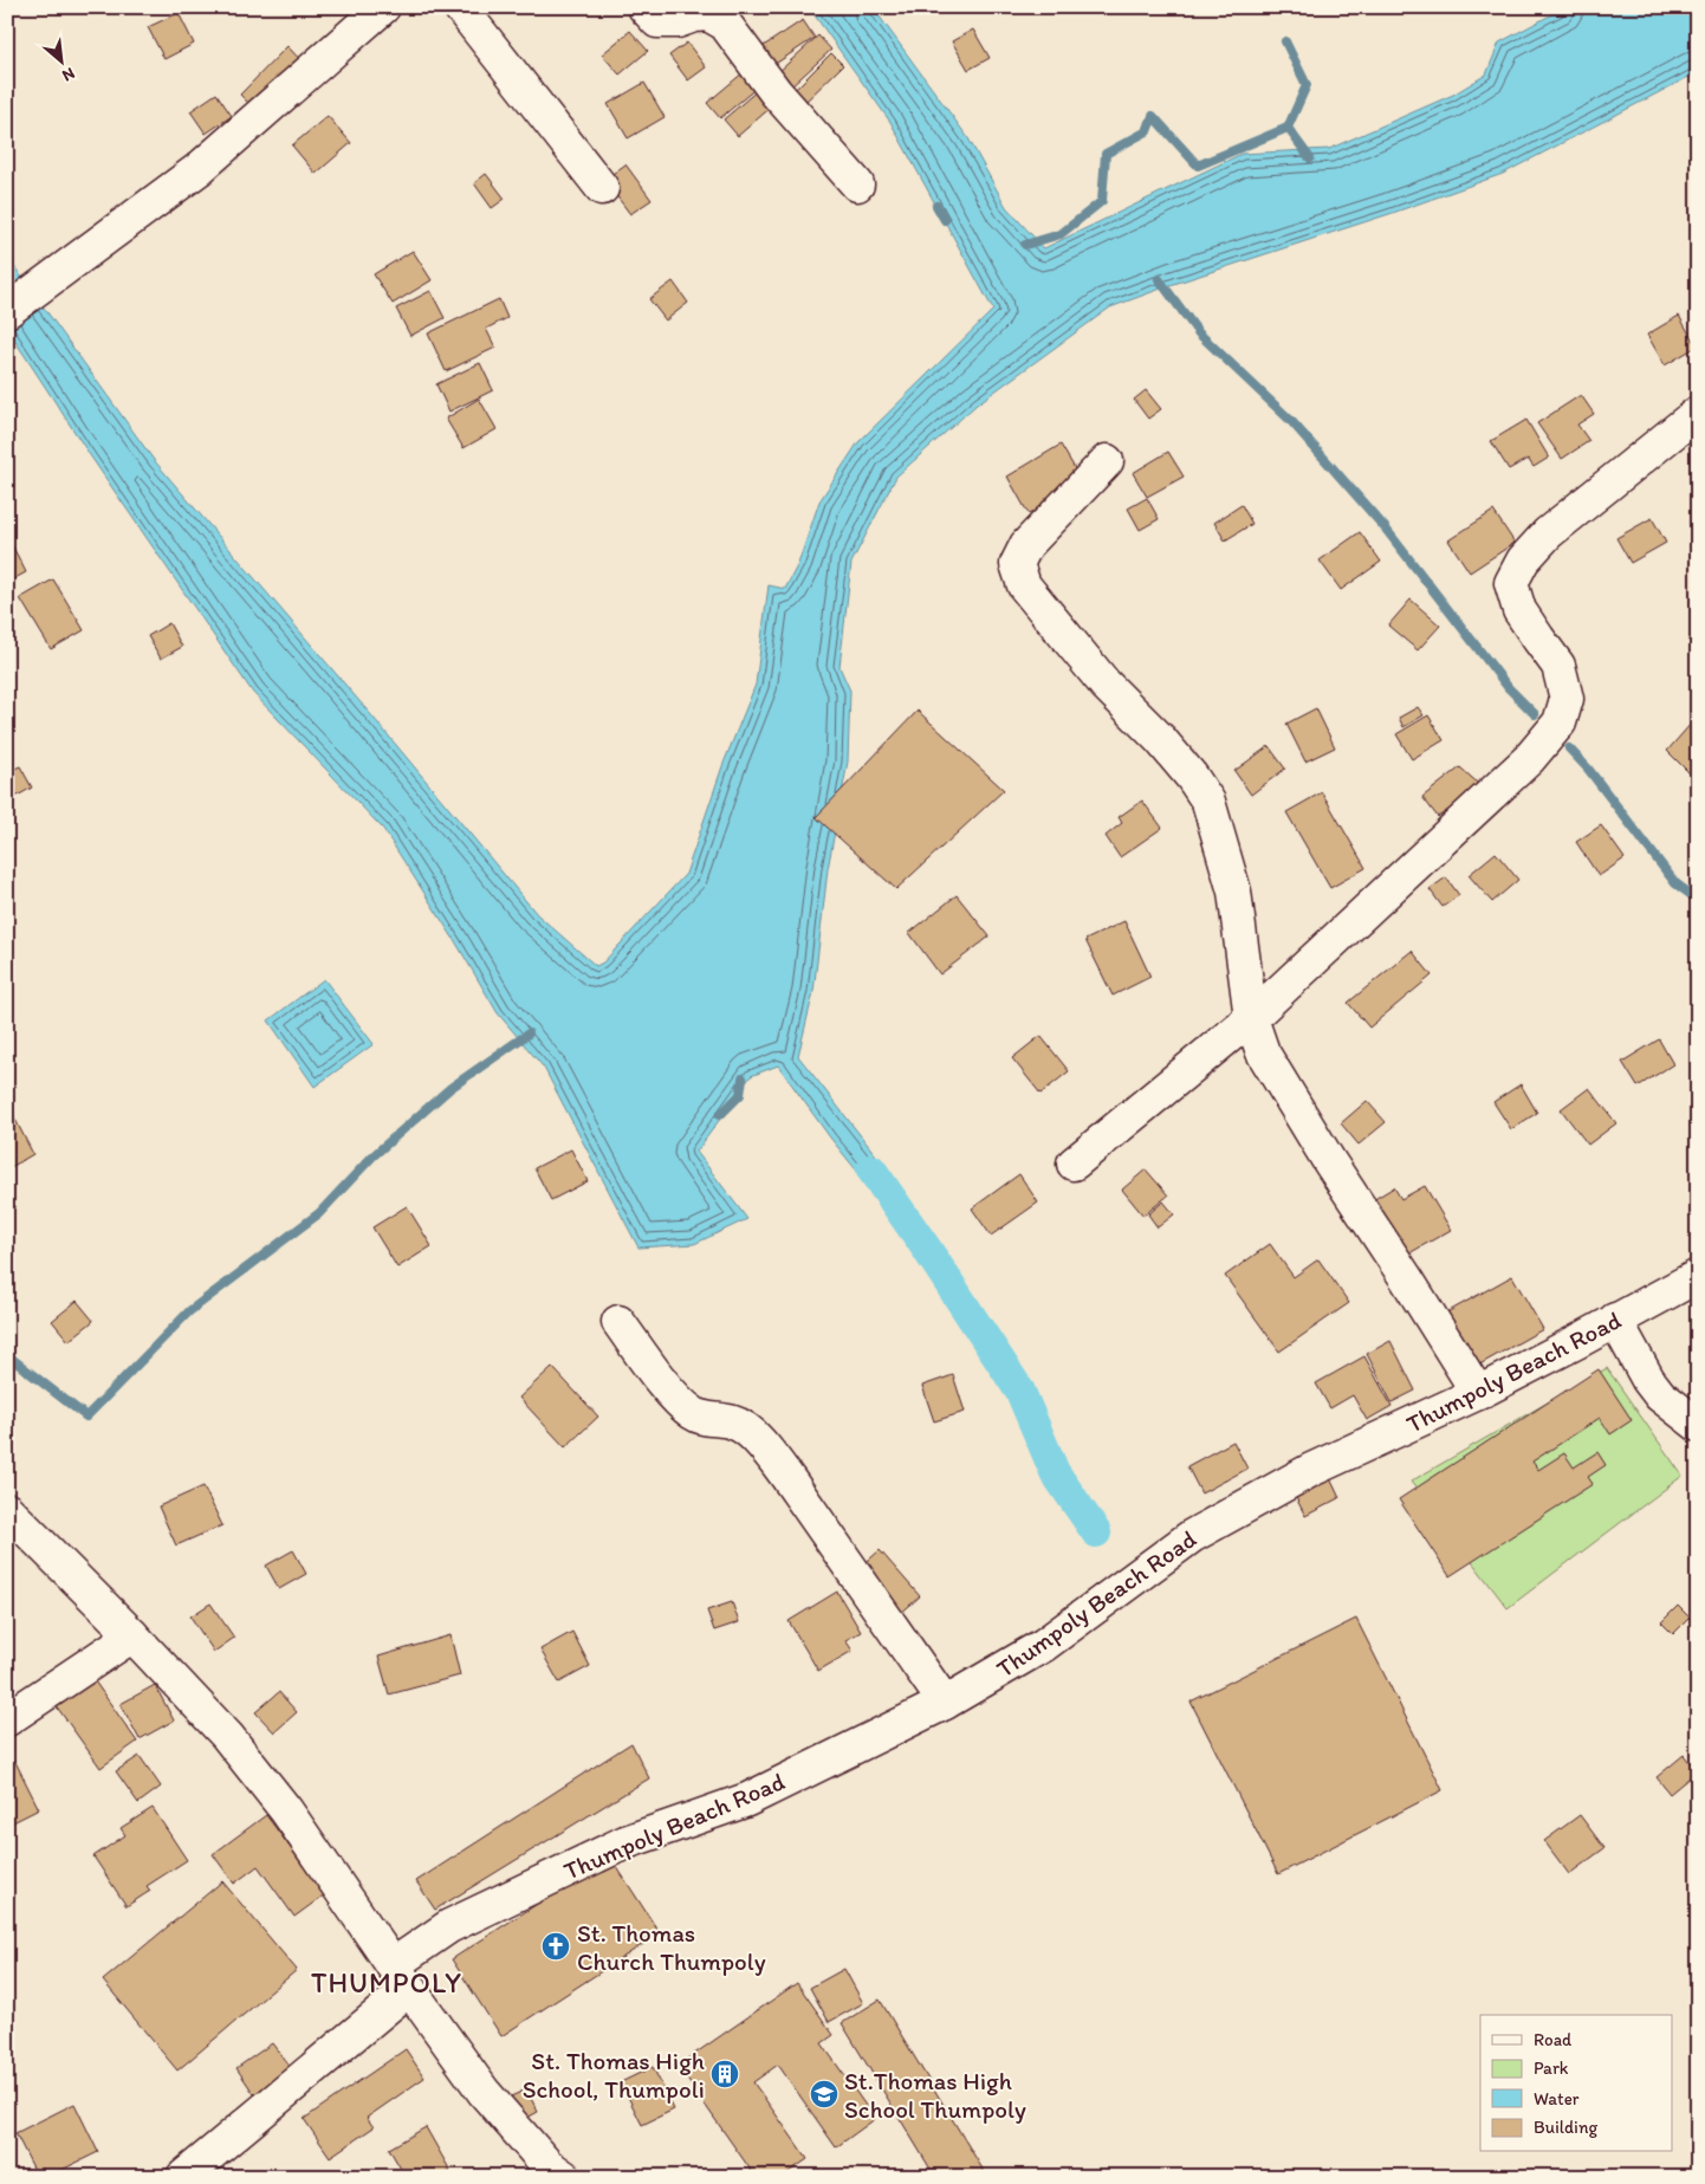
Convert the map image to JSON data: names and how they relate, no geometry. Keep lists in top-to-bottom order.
{
  "streets": {
    "street": ["Thumpoly Beach Road"]
  },
  "districts": ["THUMPOLY"],
  "places": {
    "church": ["St. Thomas Church Thumpoly"],
    "building": ["St. Thomas High School, Thumpoli"],
    "school or university": ["St.Thomas High School Thumpoly"]
  },
  "legend": [
    "Road",
    "Park",
    "Water",
    "Building"
  ],
  "north": "bottom right"
}
